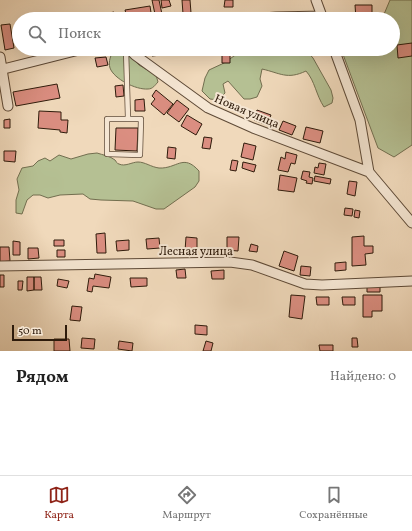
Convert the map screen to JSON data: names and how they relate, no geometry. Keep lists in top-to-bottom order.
{
  "streets": {
    "street": ["Новая улица", "Лесная улица"]
  },
  "scale_bar": "50 m",
  "page": {
    "search": "Поиск",
    "scale": "50 m",
    "heading": ["Рядом", "Найдено: 0"],
    "nav": ["Карта", "Маршрут", "Сохранённые"]
  }
}
